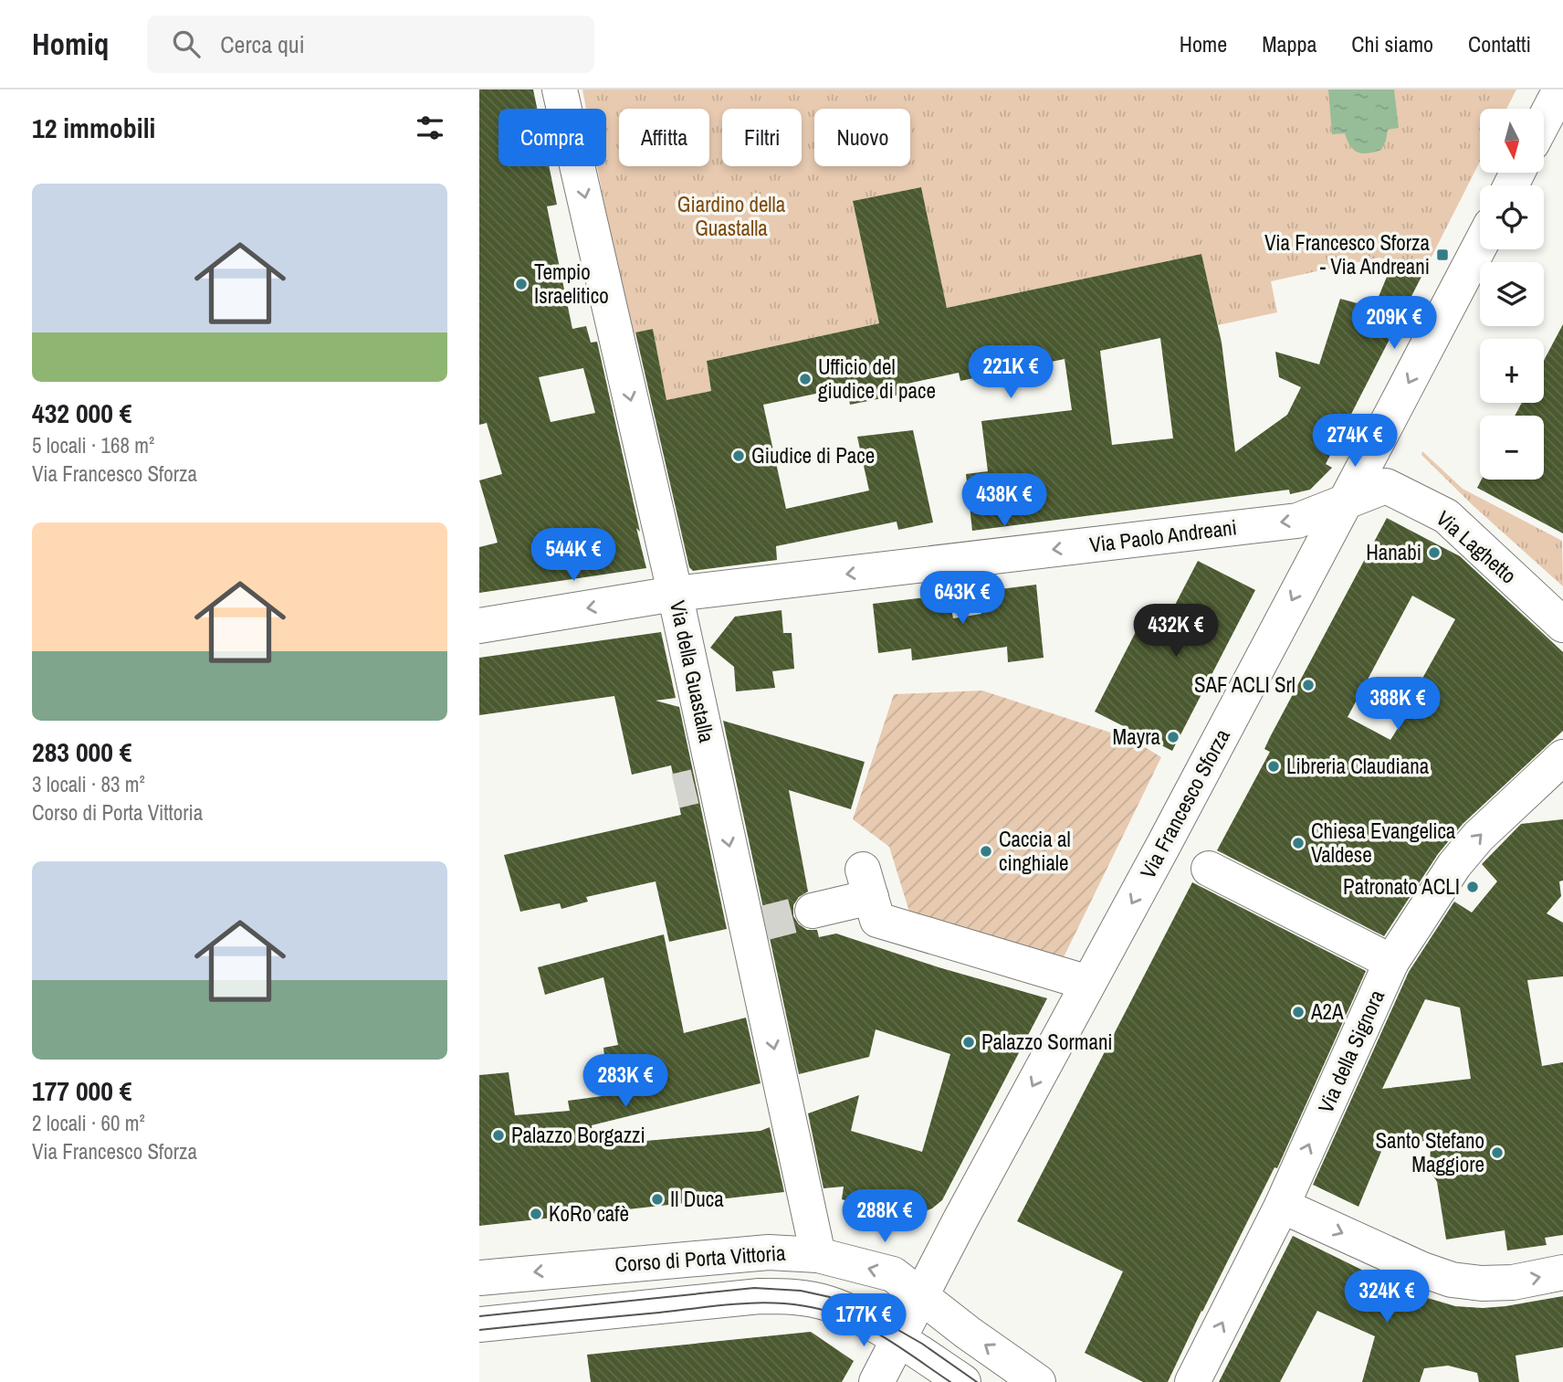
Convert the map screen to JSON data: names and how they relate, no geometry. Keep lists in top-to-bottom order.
{
  "streets": {
    "street": [
      "Via Paolo Andreani",
      "Via Laghetto",
      "Via della Guastalla",
      "Via Francesco Sforza",
      "Via della Signora",
      "Corso di Porta Vittoria"
    ]
  },
  "crossings": [
    ["Via Paolo Andreani", "Via Laghetto"],
    ["Via Paolo Andreani", "Via della Guastalla"],
    ["Via Paolo Andreani", "Via Francesco Sforza"],
    ["Via Laghetto", "Via Francesco Sforza"],
    ["Via della Guastalla", "Corso di Porta Vittoria"],
    ["Via Francesco Sforza", "Corso di Porta Vittoria"]
  ],
  "one_way": [
    "Via Paolo Andreani",
    "Via della Guastalla",
    "Via Francesco Sforza",
    "Via della Signora"
  ],
  "parks": ["Giardino della Guastalla"],
  "places": {
    "transit": ["Via Francesco Sforza - Via Andreani"],
    "other": [
      "Tempio Israelitico",
      "Ufficio del giudice di pace",
      "Giudice di Pace",
      "Hanabi",
      "SAF ACLI Srl",
      "Mayra",
      "Libreria Claudiana",
      "Chiesa Evangelica Valdese",
      "Caccia al cinghiale",
      "Patronato ACLI",
      "A2A",
      "Palazzo Sormani",
      "Palazzo Borgazzi",
      "Santo Stefano Maggiore",
      "Il Duca",
      "KoRo cafè"
    ]
  },
  "north": "bottom",
  "page": {
    "header": "Homiq",
    "search": "Cerca qui",
    "nav": [
      "Home",
      "Mappa",
      "Chi siamo",
      "Contatti"
    ],
    "heading": "12 immobili",
    "map_buttons": ["+", "−"],
    "chip": [
      "Compra",
      "Affitta",
      "Filtri",
      "Nuovo"
    ],
    "list": [
      {
        "name": "432 000 €",
        "note": "5 locali · 168 m² · Via Francesco Sforza"
      },
      {
        "name": "283 000 €",
        "note": "3 locali · 83 m² · Corso di Porta Vittoria"
      },
      {
        "name": "177 000 €",
        "note": "2 locali · 60 m² · Via Francesco Sforza"
      }
    ],
    "price": [
      "209K €",
      "221K €",
      "274K €",
      "438K €",
      "544K €",
      "643K €",
      "432K €",
      "388K €",
      "283K €",
      "288K €",
      "324K €",
      "177K €"
    ]
  }
}
